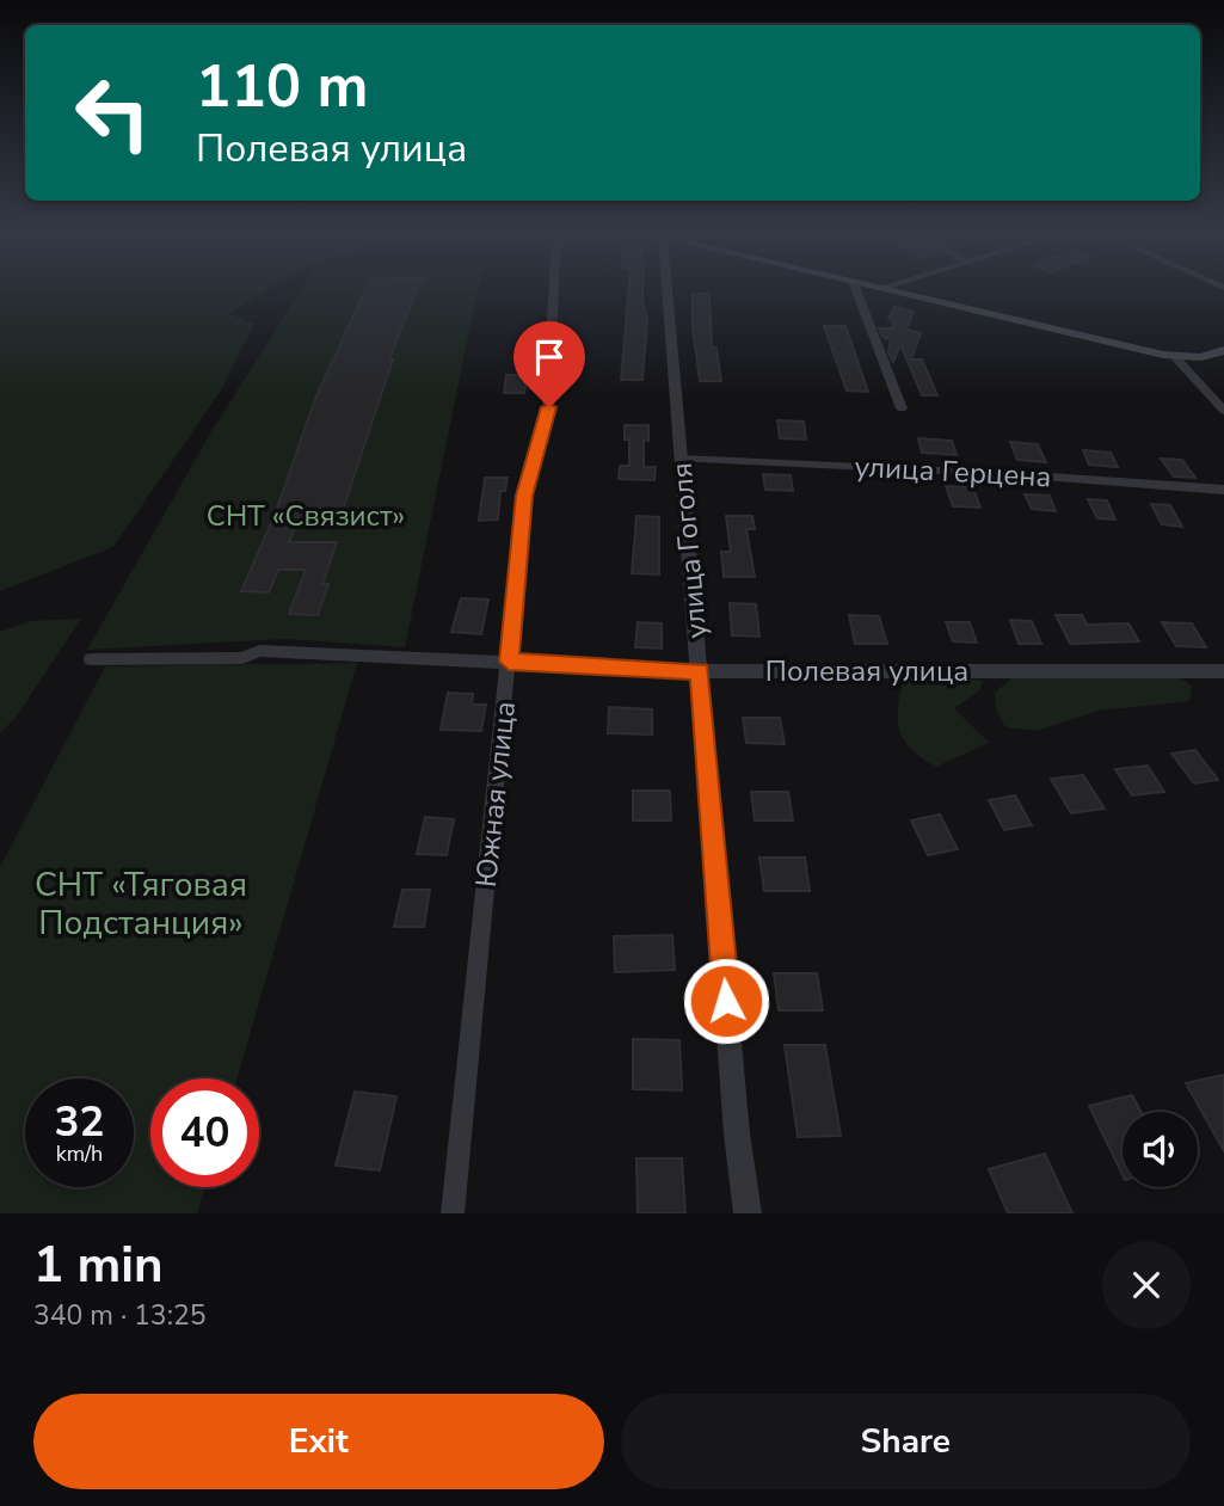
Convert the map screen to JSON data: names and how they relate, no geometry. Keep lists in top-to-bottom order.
{
  "streets": {
    "street": [
      "улица Герцена",
      "улица Гоголя",
      "Полевая улица",
      "Южная улица"
    ]
  },
  "crossings": [
    ["улица Герцена", "улица Гоголя"],
    ["улица Гоголя", "Полевая улица"],
    ["Полевая улица", "Южная улица"]
  ],
  "parks": ["СНТ «Связист»", "СНТ «Тяговая Подстанция»"],
  "page": {
    "turn": ["110 m", "Полевая улица"],
    "speed": "32 km/h",
    "limit": "40",
    "heading": ["1 min", "340 m · 13:25"],
    "buttons": ["Exit", "Share"]
  }
}
